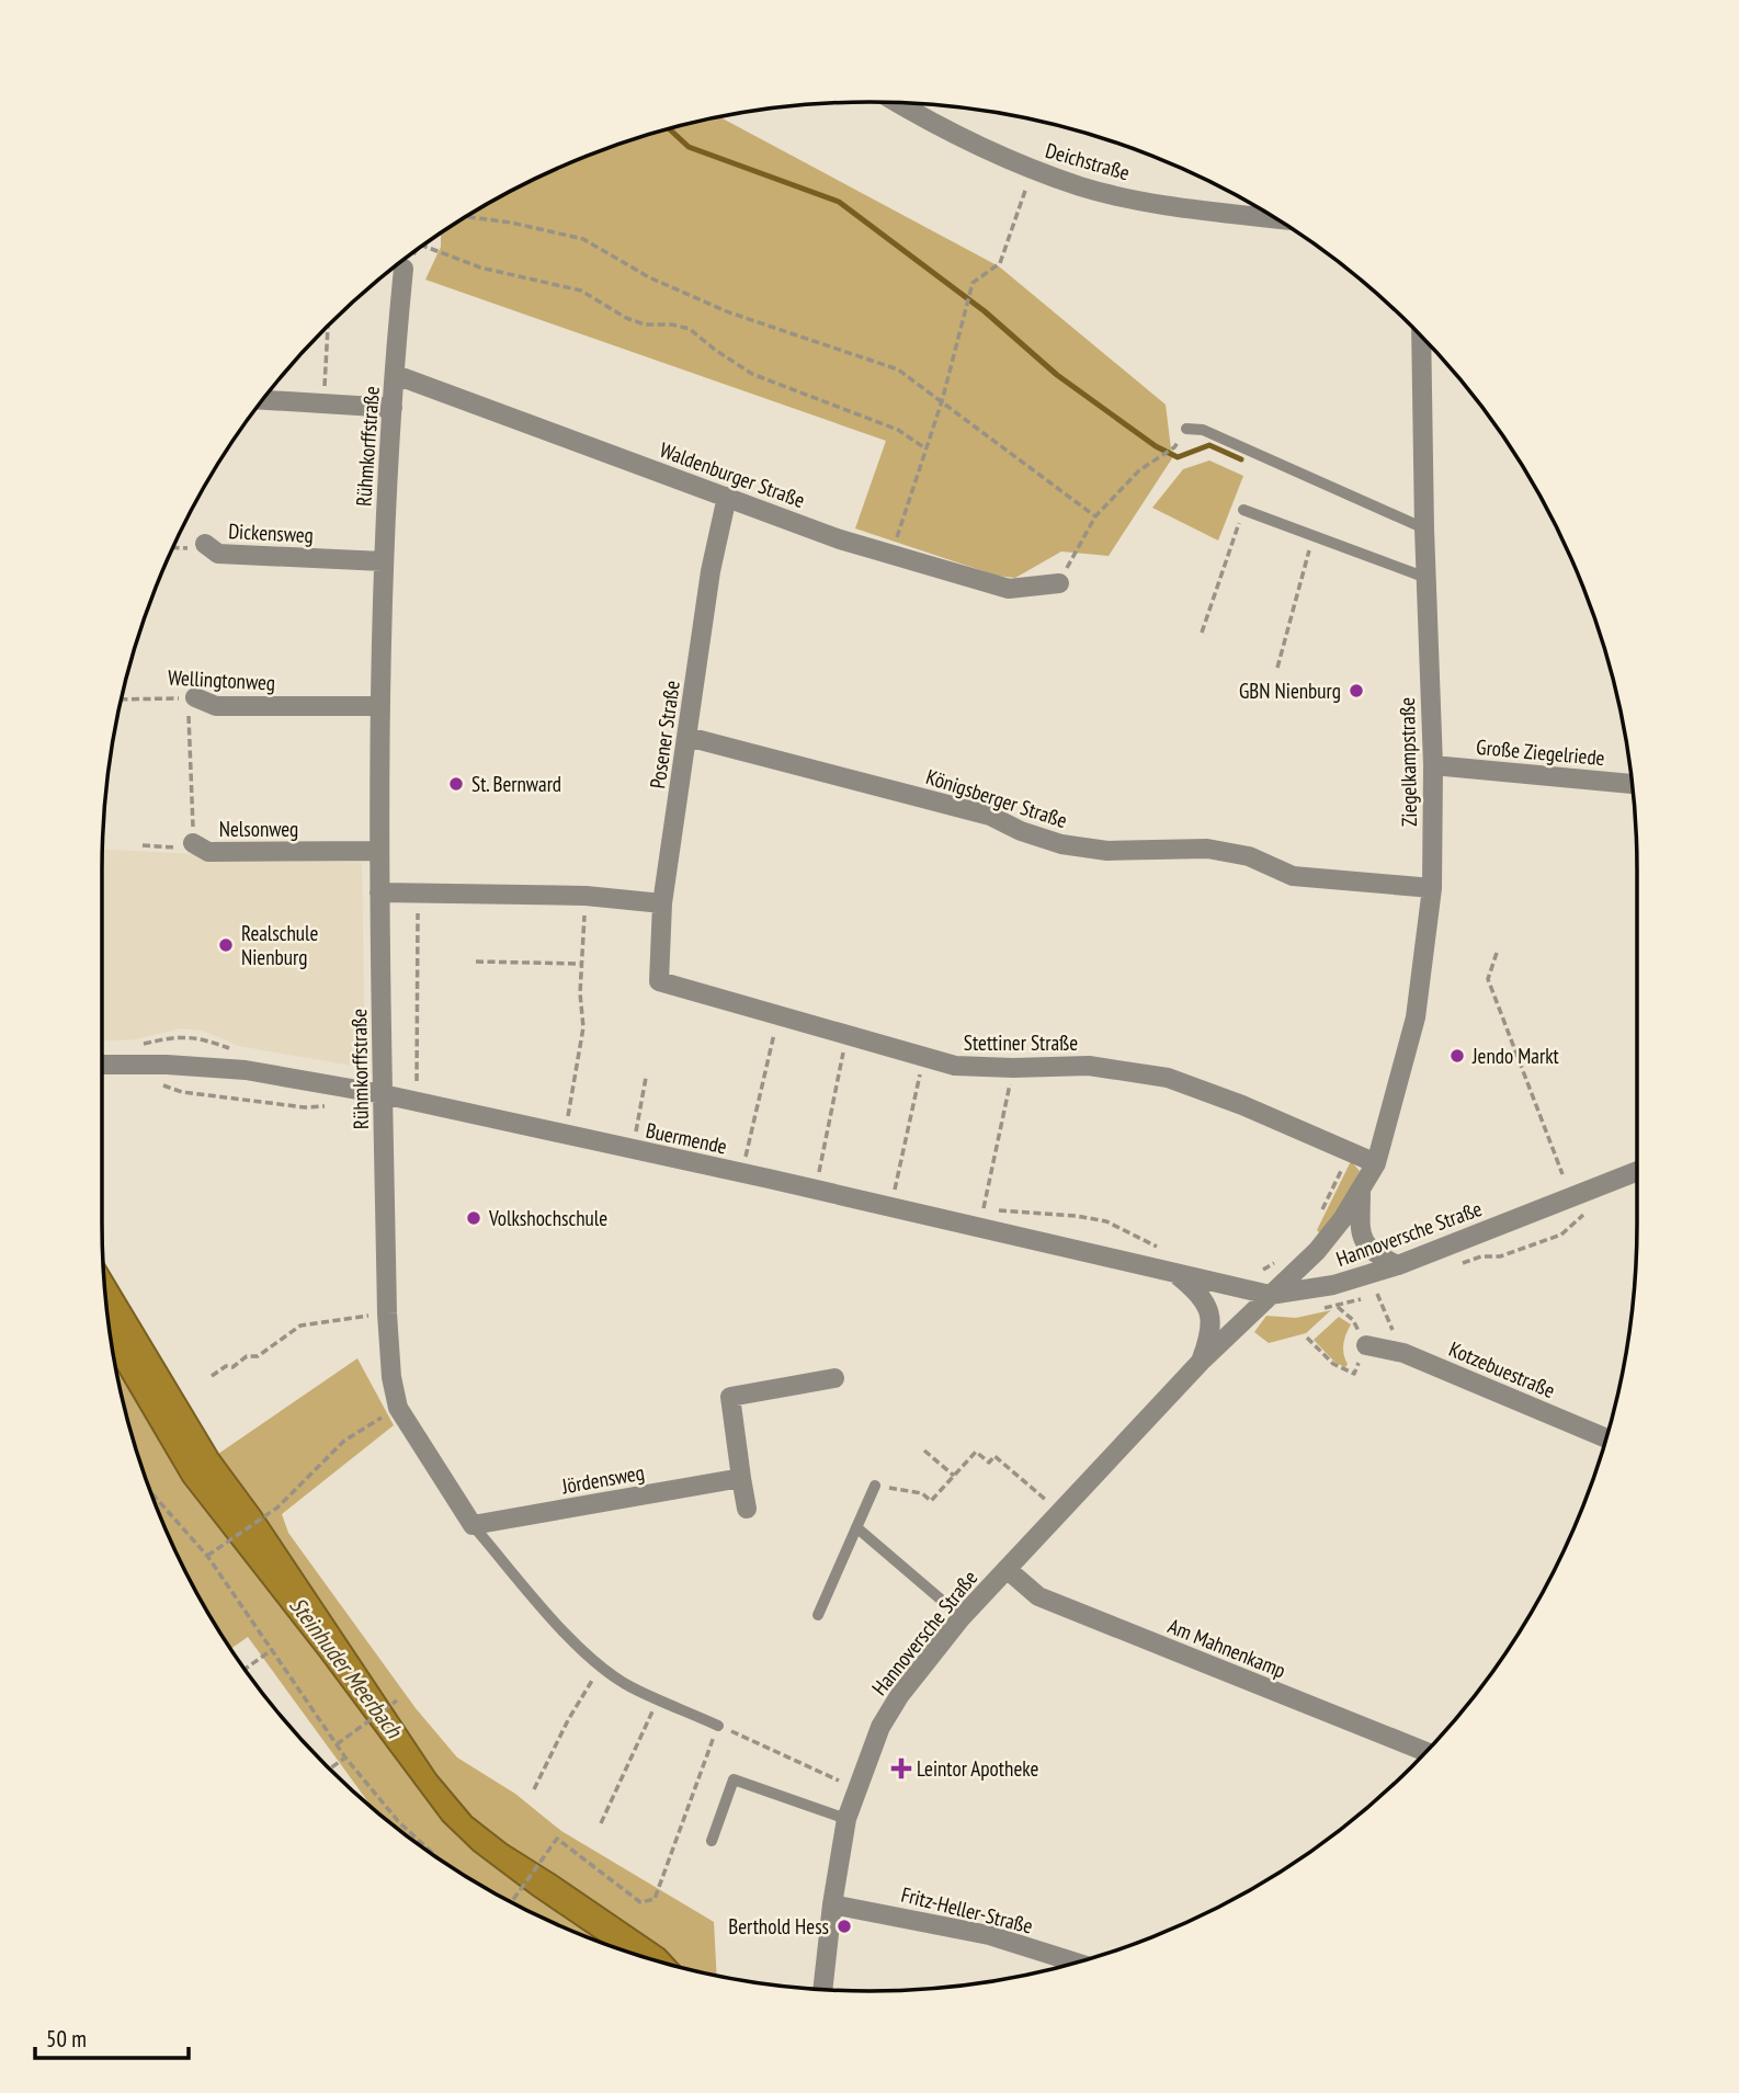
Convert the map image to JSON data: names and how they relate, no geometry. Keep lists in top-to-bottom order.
{
  "streets": {
    "street": [
      "Deichstraße",
      "Rühmkorffstraße",
      "Waldenburger Straße",
      "Dickensweg",
      "Wellingtonweg",
      "Posener Straße",
      "Große Ziegelriede",
      "Ziegelkampstraße",
      "Königsberger Straße",
      "Nelsonweg",
      "Stettiner Straße",
      "Buermende",
      "Hannoversche Straße",
      "Kotzebuestraße",
      "Jördensweg",
      "Am Mahnenkamp",
      "Fritz-Heller-Straße"
    ]
  },
  "crossings": [
    ["Rühmkorffstraße", "Waldenburger Straße"],
    ["Rühmkorffstraße", "Dickensweg"],
    ["Rühmkorffstraße", "Wellingtonweg"],
    ["Rühmkorffstraße", "Nelsonweg"],
    ["Rühmkorffstraße", "Buermende"],
    ["Rühmkorffstraße", "Jördensweg"],
    ["Waldenburger Straße", "Posener Straße"],
    ["Posener Straße", "Königsberger Straße"],
    ["Posener Straße", "Stettiner Straße"],
    ["Große Ziegelriede", "Ziegelkampstraße"],
    ["Ziegelkampstraße", "Königsberger Straße"],
    ["Ziegelkampstraße", "Stettiner Straße"],
    ["Ziegelkampstraße", "Buermende"],
    ["Ziegelkampstraße", "Hannoversche Straße"],
    ["Buermende", "Hannoversche Straße"],
    ["Hannoversche Straße", "Am Mahnenkamp"],
    ["Hannoversche Straße", "Fritz-Heller-Straße"]
  ],
  "water": ["Steinhuder Meerbach"],
  "places": {
    "other": [
      "GBN Nienburg",
      "St. Bernward",
      "Realschule Nienburg",
      "Jendo Markt",
      "Volkshochschule",
      "Berthold Hess"
    ],
    "health": ["Leintor Apotheke"]
  },
  "scale_bar": "50 m"
}
